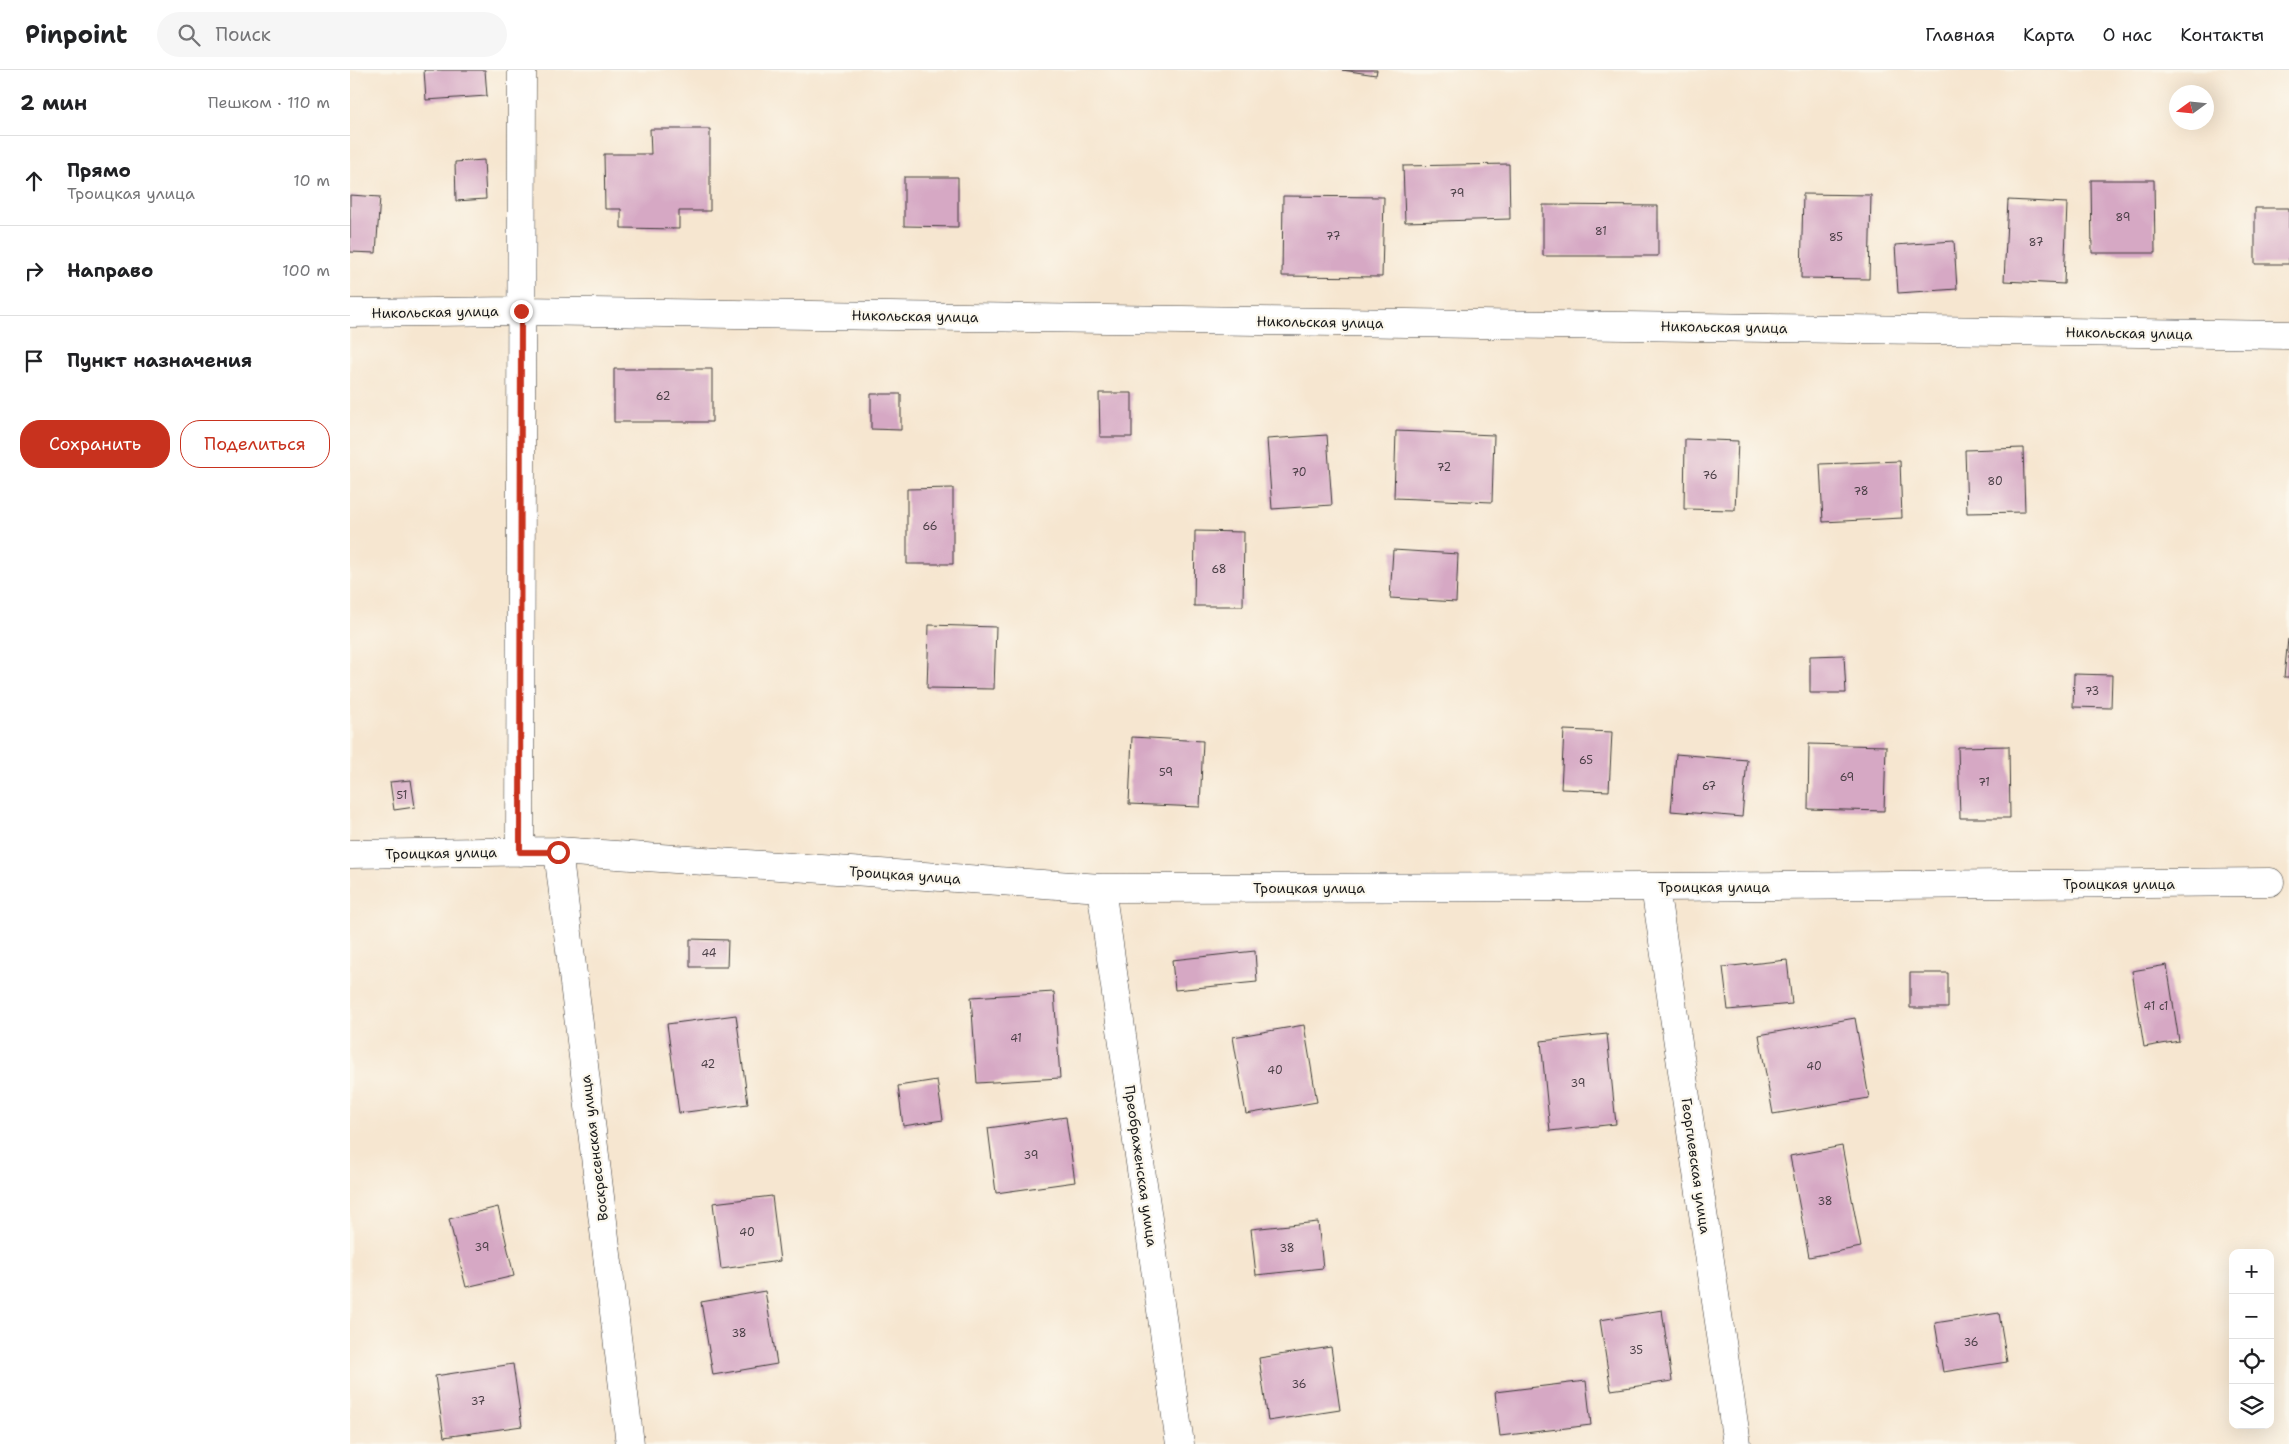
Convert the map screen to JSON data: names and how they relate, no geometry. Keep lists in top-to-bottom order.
{
  "streets": {
    "street": [
      "Никольская улица",
      "Троицкая улица",
      "Воскресенская улица",
      "Преображенская улица",
      "Георгиевская улица"
    ]
  },
  "crossings": [
    ["Троицкая улица", "Воскресенская улица"],
    ["Троицкая улица", "Преображенская улица"],
    ["Троицкая улица", "Георгиевская улица"]
  ],
  "house_numbers": [
    "79",
    "89",
    "81",
    "77",
    "85",
    "87",
    "62",
    "72",
    "70",
    "76",
    "80",
    "78",
    "66",
    "68",
    "73",
    "65",
    "59",
    "69",
    "71",
    "67",
    "51",
    "44",
    "41 с1",
    "41",
    "42",
    "40",
    "40",
    "39",
    "39",
    "38",
    "40",
    "39",
    "38",
    "38",
    "36",
    "35",
    "36",
    "37"
  ],
  "north": "left",
  "page": {
    "header": "Pinpoint",
    "search": "Поиск",
    "nav": [
      "Главная",
      "Карта",
      "О нас",
      "Контакты"
    ],
    "heading": ["2 мин", "Пешком · 110 m"],
    "list": [
      ["Прямо", "Троицкая улица", "10 m"],
      ["Направо", "100 m"],
      "Пункт назначения"
    ],
    "buttons": ["Сохранить", "Поделиться"],
    "map_buttons": ["+", "−"]
  }
}
